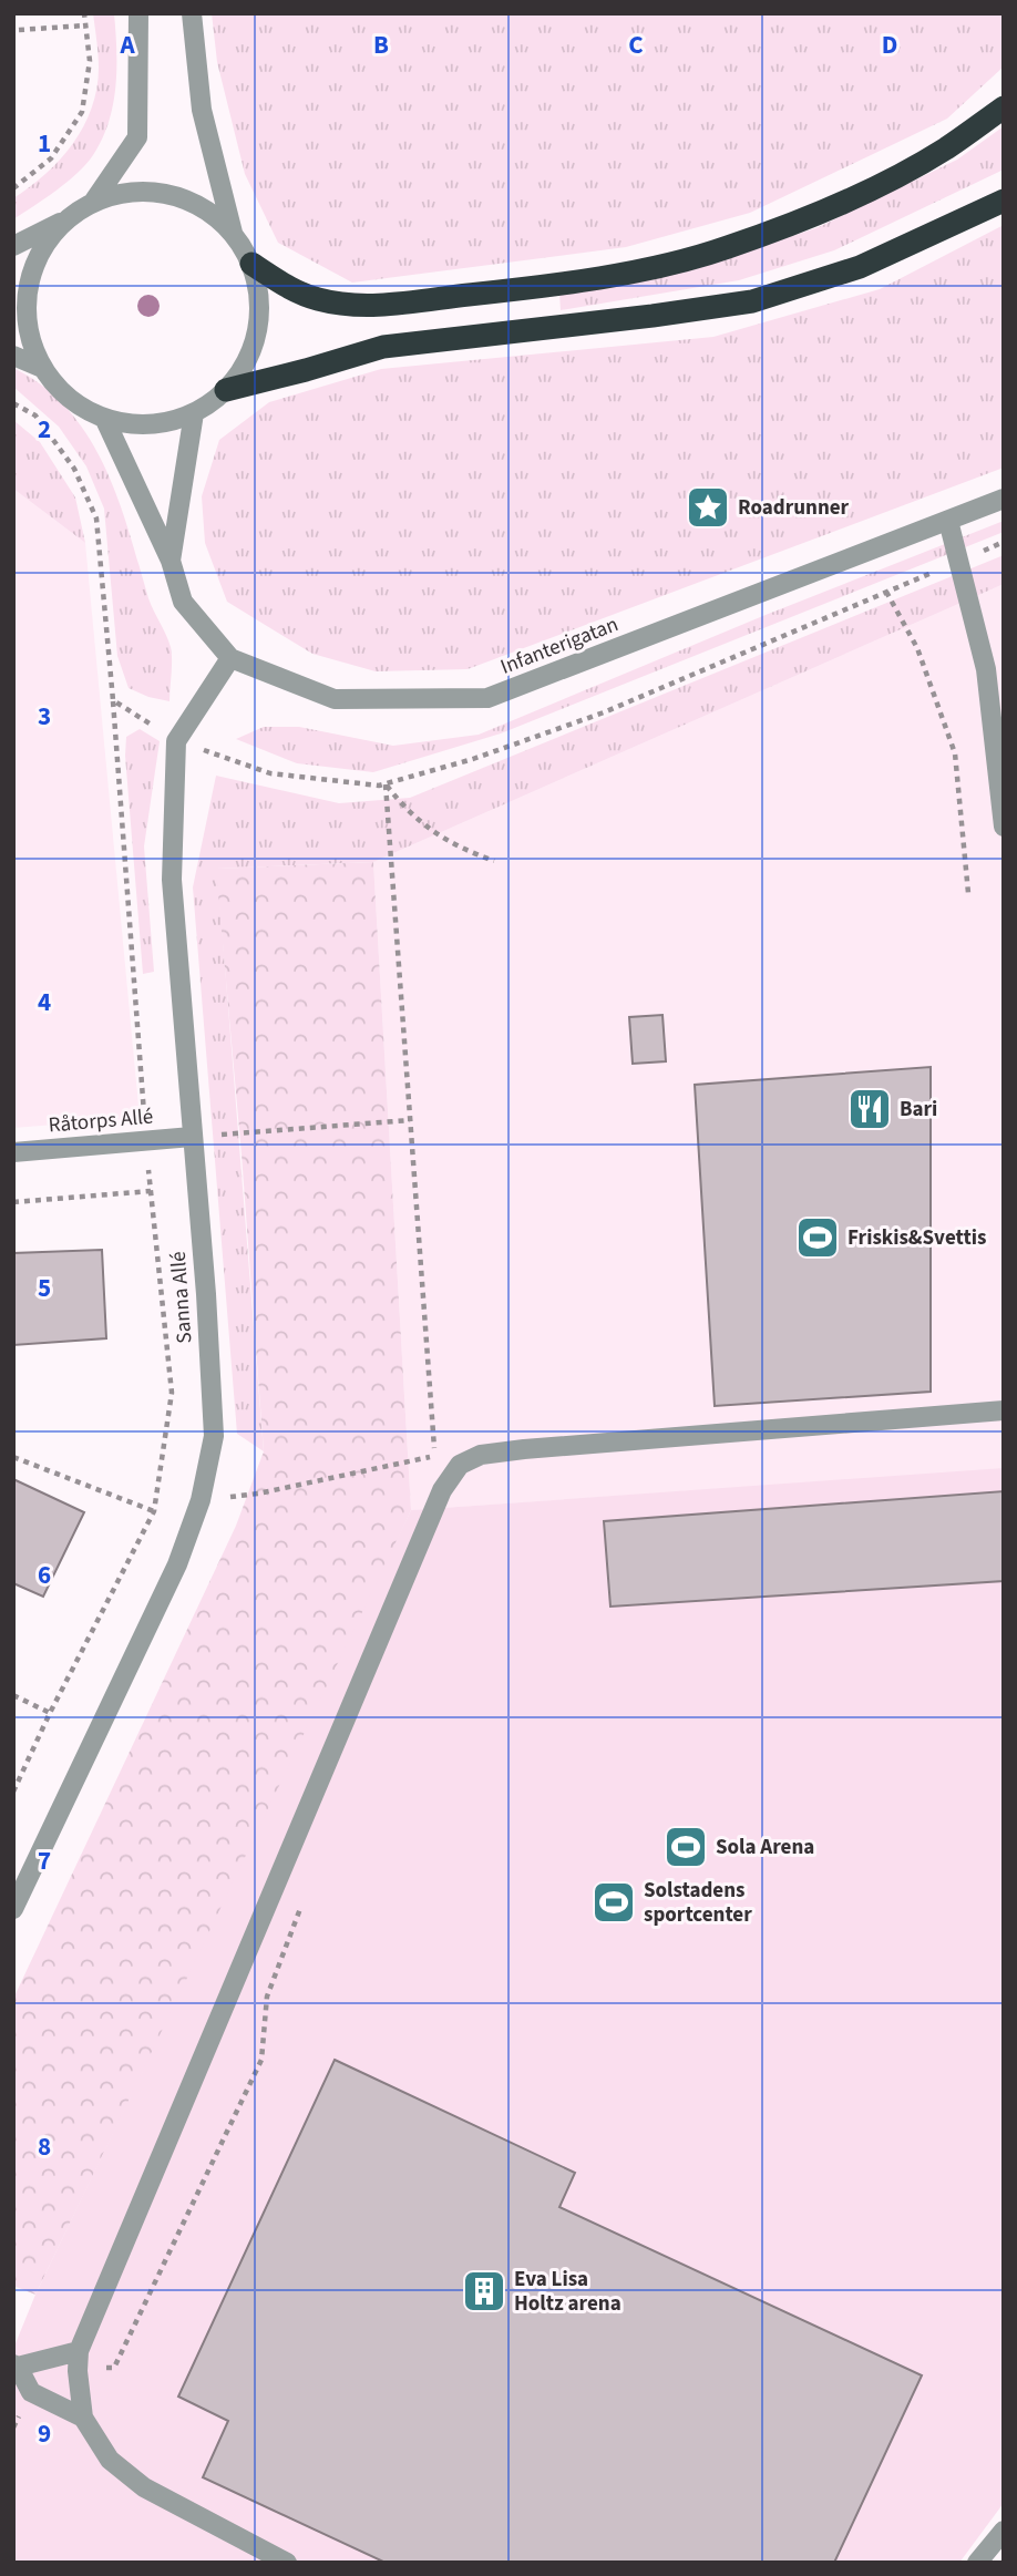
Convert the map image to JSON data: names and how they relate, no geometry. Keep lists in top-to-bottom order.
{
  "streets": {
    "street": ["Infanterigatan", "Råtorps Allé", "Sanna Allé"]
  },
  "crossings": [
    ["Råtorps Allé", "Sanna Allé"]
  ],
  "places": {
    "place": ["Roadrunner"],
    "restaurant": ["Bari"],
    "sports": ["Friskis&Svettis", "Sola Arena", "Solstadens sportcenter"],
    "building": ["Eva Lisa Holtz arena"]
  },
  "grid": {
    "columns": [
      "A",
      "B",
      "C",
      "D"
    ],
    "rows": [
      "1",
      "2",
      "3",
      "4",
      "5",
      "6",
      "7",
      "8",
      "9"
    ]
  }
}
